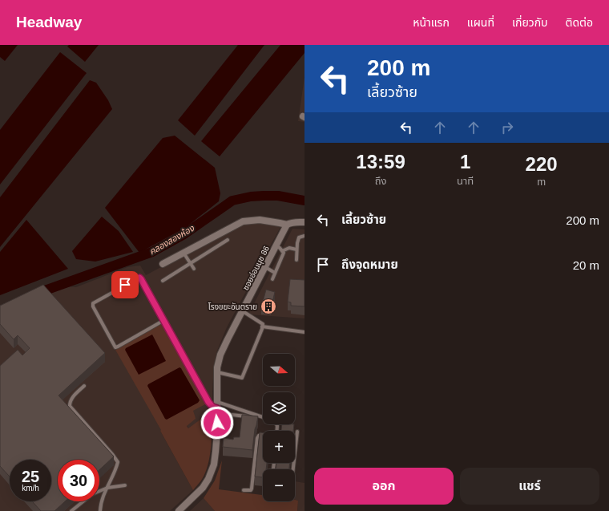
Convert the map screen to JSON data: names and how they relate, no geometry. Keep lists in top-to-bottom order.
{
  "streets": {
    "street": ["ซอยอ่อนนุช 86"]
  },
  "water": ["คลองสองห้อง"],
  "places": {
    "building": ["โรงขยะอันตราย"]
  },
  "north": "right",
  "page": {
    "header": "Headway",
    "nav": [
      "หน้าแรก",
      "แผนที่",
      "เกี่ยวกับ",
      "ติดต่อ"
    ],
    "turn": ["200 m", "เลี้ยวซ้าย"],
    "eta": [
      "13:59",
      "ถึง",
      "1",
      "นาที",
      "220",
      "m"
    ],
    "list": [
      {
        "name": "เลี้ยวซ้าย",
        "value": "200 m"
      },
      {
        "name": "ถึงจุดหมาย",
        "value": "20 m"
      }
    ],
    "map_buttons": ["+", "−"],
    "speed": "25 km/h",
    "limit": "30",
    "buttons": ["ออก", "แชร์"]
  }
}
